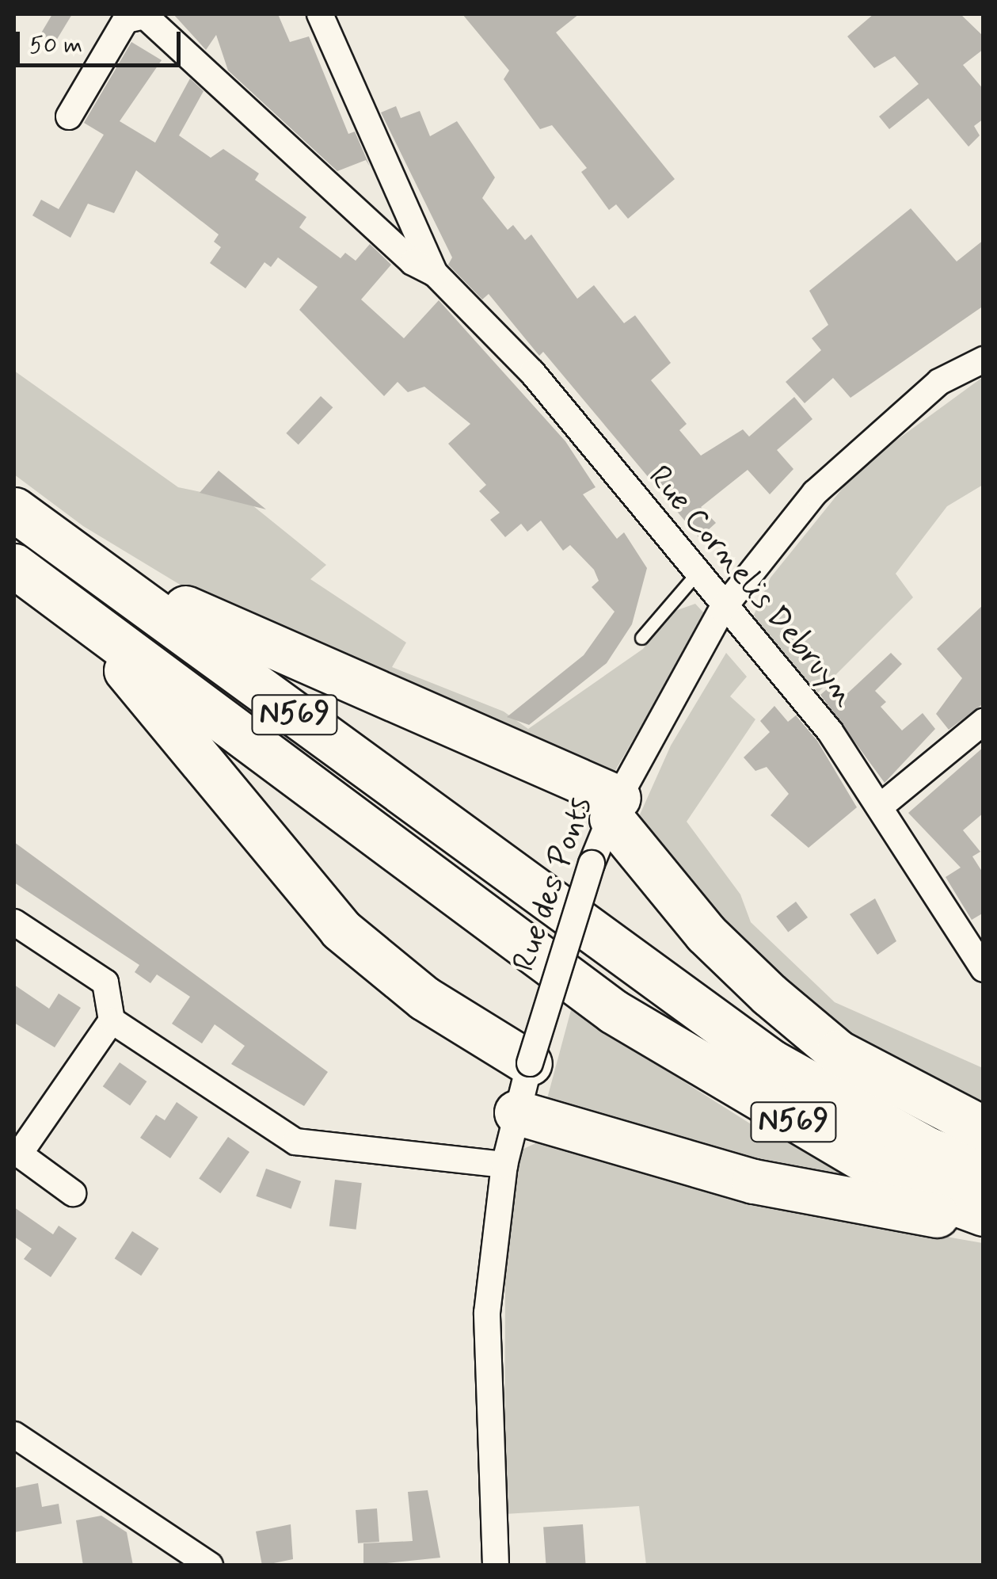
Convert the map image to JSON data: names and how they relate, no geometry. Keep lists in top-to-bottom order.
{
  "streets": {
    "highway": ["N569"],
    "street": ["Rue Cornelis Debruyn", "Rue des Ponts"]
  },
  "crossings": [
    ["Rue Cornelis Debruyn", "Rue des Ponts"]
  ],
  "scale_bar": "50 m"
}
